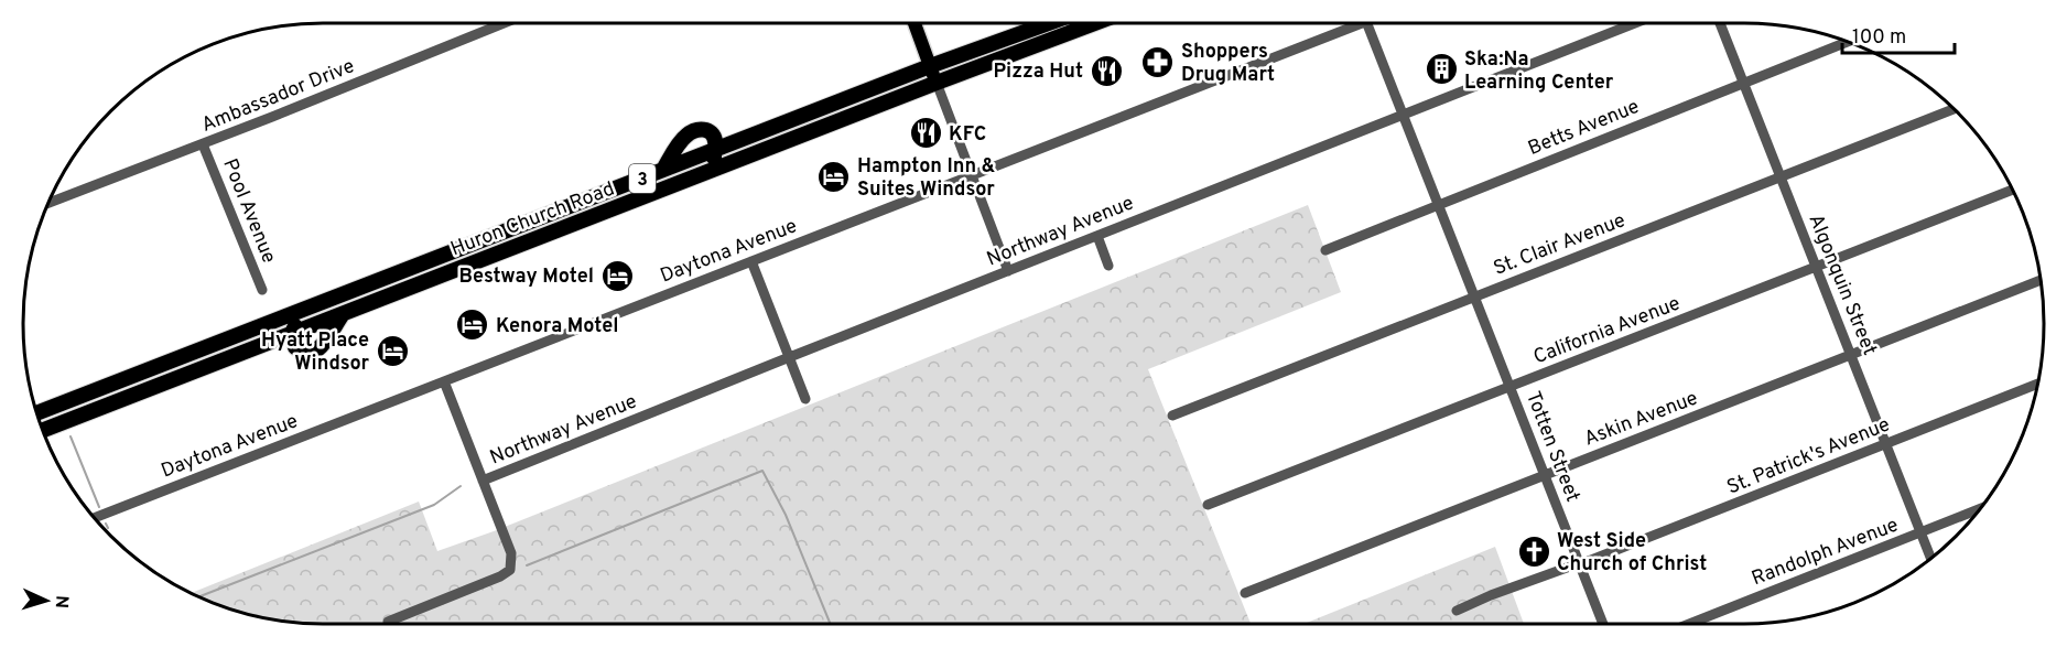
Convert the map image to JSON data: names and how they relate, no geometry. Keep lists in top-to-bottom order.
{
  "streets": {
    "highway": ["3", "Huron Church Road"],
    "street": [
      "Ambassador Drive",
      "Betts Avenue",
      "Pool Avenue",
      "Northway Avenue",
      "St. Clair Avenue",
      "Daytona Avenue",
      "Algonquin Street",
      "California Avenue",
      "Askin Avenue",
      "Totten Street",
      "St. Patrick's Avenue",
      "Randolph Avenue"
    ]
  },
  "crossings": [
    ["Ambassador Drive", "Pool Avenue"],
    ["Betts Avenue", "Algonquin Street"],
    ["Betts Avenue", "Totten Street"],
    ["Northway Avenue", "Totten Street"],
    ["St. Clair Avenue", "Algonquin Street"],
    ["St. Clair Avenue", "Totten Street"],
    ["Algonquin Street", "California Avenue"],
    ["Algonquin Street", "Askin Avenue"],
    ["Algonquin Street", "St. Patrick's Avenue"],
    ["Algonquin Street", "Randolph Avenue"],
    ["California Avenue", "Totten Street"],
    ["Askin Avenue", "Totten Street"],
    ["Totten Street", "St. Patrick's Avenue"]
  ],
  "places": {
    "pharmacy": ["Shoppers Drug Mart"],
    "building": ["Ska:Na Learning Center"],
    "restaurant": ["Pizza Hut", "KFC"],
    "hotel": [
      "Hampton Inn & Suites Windsor",
      "Bestway Motel",
      "Kenora Motel",
      "Hyatt Place Windsor"
    ],
    "church": ["West Side Church of Christ"]
  },
  "scale_bar": "100 m",
  "north": "right"
}
